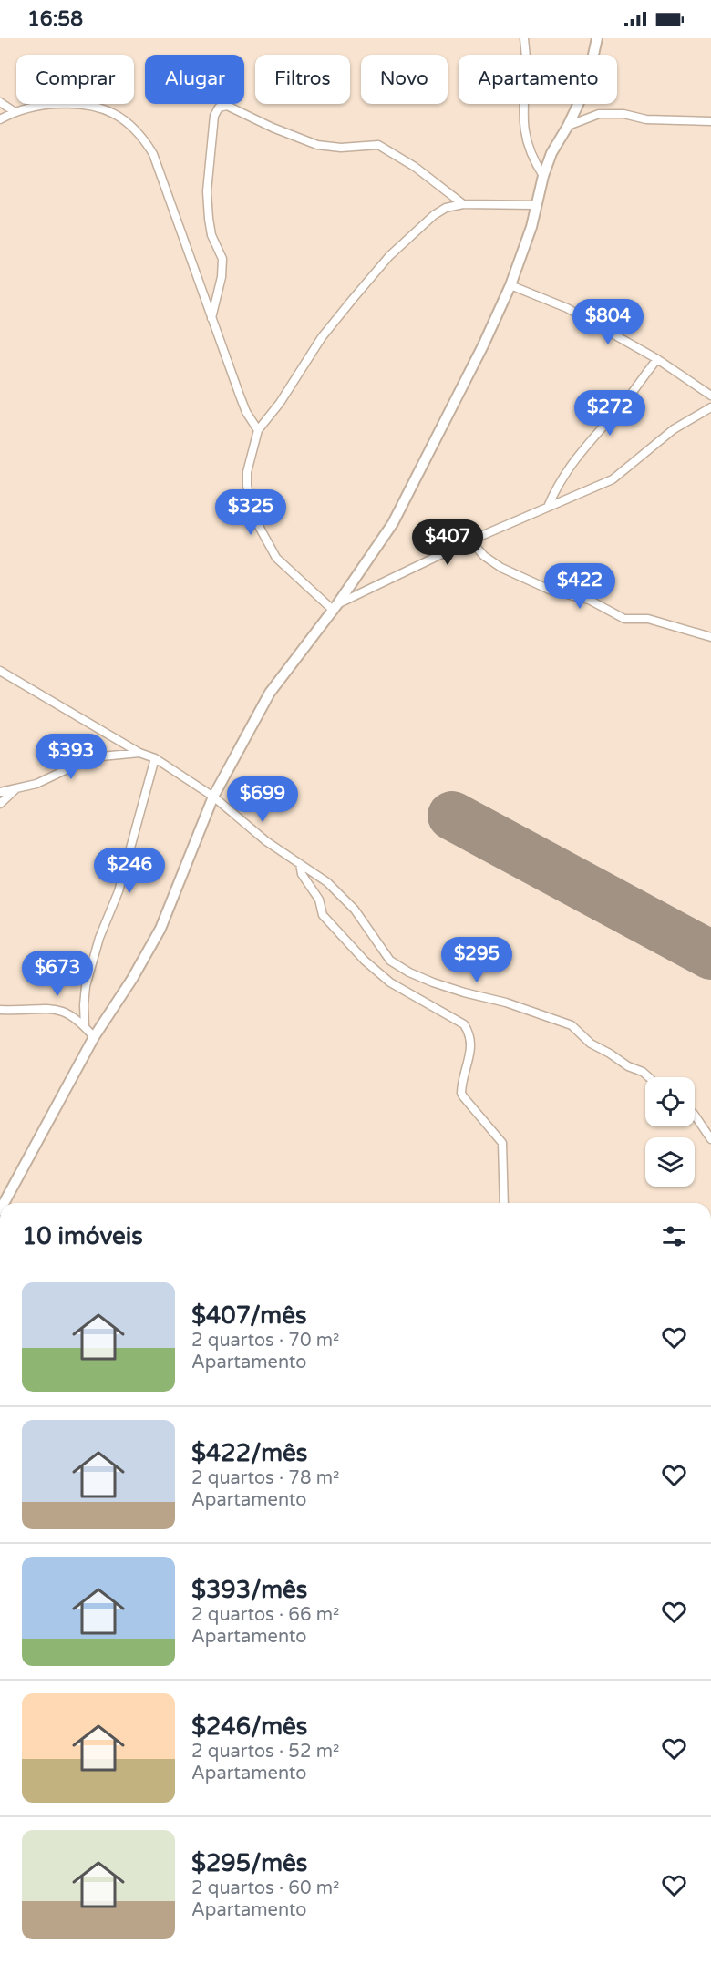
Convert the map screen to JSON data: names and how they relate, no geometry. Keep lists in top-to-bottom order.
{
  "page": {
    "status": "16:58",
    "chip": [
      "Comprar",
      "Alugar",
      "Filtros",
      "Novo",
      "Apartamento"
    ],
    "price": [
      "$804",
      "$272",
      "$325",
      "$407",
      "$422",
      "$393",
      "$699",
      "$246",
      "$295",
      "$673"
    ],
    "heading": "10 imóveis",
    "list": [
      {
        "name": "$407/mês",
        "note": "2 quartos · 70 m² · Apartamento"
      },
      {
        "name": "$422/mês",
        "note": "2 quartos · 78 m² · Apartamento"
      },
      {
        "name": "$393/mês",
        "note": "2 quartos · 66 m² · Apartamento"
      },
      {
        "name": "$246/mês",
        "note": "2 quartos · 52 m² · Apartamento"
      },
      {
        "name": "$295/mês",
        "note": "2 quartos · 60 m² · Apartamento"
      }
    ]
  }
}
